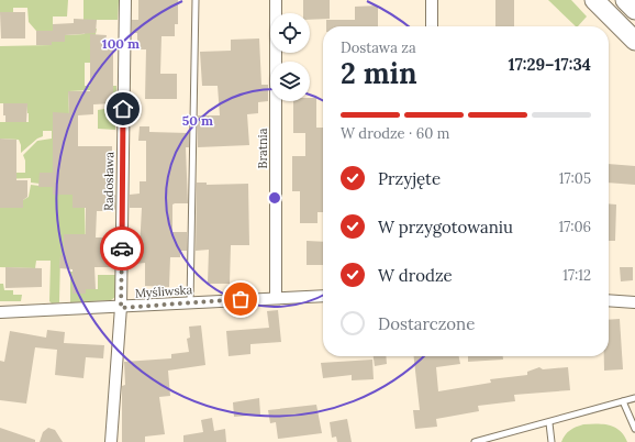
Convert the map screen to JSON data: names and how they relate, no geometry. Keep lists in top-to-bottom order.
{
  "streets": {
    "street": ["Bratnia", "Radosława", "Myśliwska"]
  },
  "crossings": [
    ["Bratnia", "Myśliwska"],
    ["Radosława", "Myśliwska"]
  ],
  "page": {
    "heading": ["2 min", "Dostawa za", "17:29–17:34"],
    "bar": "W drodze · 60 m",
    "list": [
      ["Przyjęte", "17:05"],
      ["W przygotowaniu", "17:06"],
      ["W drodze", "17:12"],
      "Dostarczone"
    ]
  },
  "rings": ["100 m", "50 m"]
}
